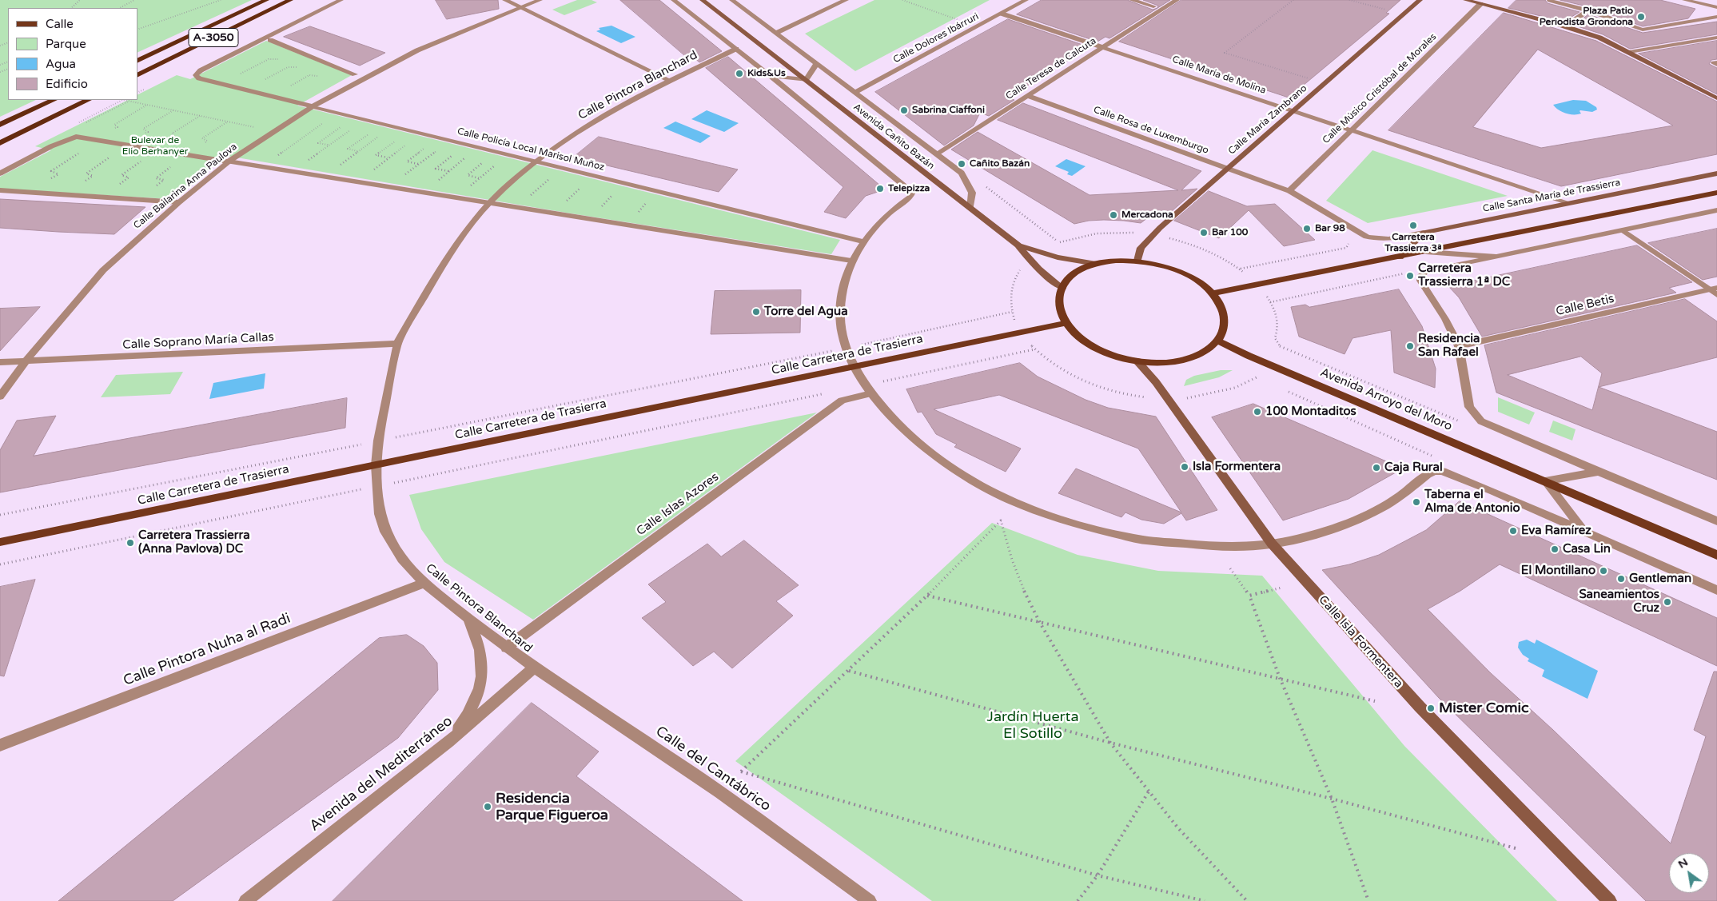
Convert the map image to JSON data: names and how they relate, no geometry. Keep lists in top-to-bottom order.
{
  "streets": {
    "highway": ["A-3050"],
    "main road": [
      "Calle María Zambrano",
      "Avenida Cañito Bazán",
      "Calle Santa María de Trassierra",
      "Calle Carretera de Trasierra",
      "Avenida Arroyo del Moro",
      "Calle Isla Formentera"
    ],
    "street": [
      "Calle Dolores Ibárruri",
      "Calle Teresa de Calcuta",
      "Calle María de Molina",
      "Calle Pintora Blanchard",
      "Calle Músico Cristóbal de Morales",
      "Calle Rosa de Luxemburgo",
      "Calle Policía Local Marisol Muñoz",
      "Calle Bailarina Anna Paulova",
      "Calle Betis",
      "Calle Soprano María Callas",
      "Calle Islas Azores",
      "Calle Pintora Nuha al Radi",
      "Calle del Cantábrico",
      "Avenida del Mediterráneo"
    ]
  },
  "crossings": [
    ["Calle Dolores Ibárruri", "Calle María de Molina"],
    ["Calle Dolores Ibárruri", "Avenida Cañito Bazán"],
    ["Calle Teresa de Calcuta", "Calle María de Molina"],
    ["Calle Teresa de Calcuta", "Calle Rosa de Luxemburgo"],
    ["Calle Teresa de Calcuta", "Avenida Cañito Bazán"],
    ["Calle María de Molina", "Calle Músico Cristóbal de Morales"],
    ["Calle María de Molina", "Calle María Zambrano"],
    ["Calle María de Molina", "Calle Santa María de Trassierra"],
    ["Calle Pintora Blanchard", "Calle Policía Local Marisol Muñoz"],
    ["Calle Pintora Blanchard", "Calle Soprano María Callas"],
    ["Calle Pintora Blanchard", "Calle Carretera de Trasierra"],
    ["Calle Pintora Blanchard", "Calle Islas Azores"],
    ["Calle Pintora Blanchard", "Calle Pintora Nuha al Radi"],
    ["Calle Pintora Blanchard", "Calle del Cantábrico"],
    ["Calle Pintora Blanchard", "Avenida del Mediterráneo"],
    ["Calle Músico Cristóbal de Morales", "Calle Rosa de Luxemburgo"],
    ["Calle María Zambrano", "Calle Rosa de Luxemburgo"],
    ["Calle María Zambrano", "Avenida Cañito Bazán"],
    ["Calle María Zambrano", "Calle Carretera de Trasierra"],
    ["Calle María Zambrano", "Avenida Arroyo del Moro"],
    ["Calle María Zambrano", "Calle Isla Formentera"],
    ["Calle Rosa de Luxemburgo", "Calle Santa María de Trassierra"],
    ["Avenida Cañito Bazán", "Calle Carretera de Trasierra"],
    ["Avenida Cañito Bazán", "Avenida Arroyo del Moro"],
    ["Avenida Cañito Bazán", "Calle Isla Formentera"],
    ["Calle Policía Local Marisol Muñoz", "Calle Bailarina Anna Paulova"],
    ["Calle Bailarina Anna Paulova", "Calle Soprano María Callas"],
    ["Calle Carretera de Trasierra", "Avenida Arroyo del Moro"],
    ["Calle Carretera de Trasierra", "Calle Isla Formentera"],
    ["Avenida Arroyo del Moro", "Calle Isla Formentera"],
    ["Calle del Cantábrico", "Avenida del Mediterráneo"]
  ],
  "parks": ["Bulevar de Elio Berhanyer", "Jardín Huerta El Sotillo"],
  "places": [
    "Plaza Patio Periodista Grondona",
    "Kids&Us",
    "Sabrina Ciaffoni",
    "Cañito Bazán",
    "Telepizza",
    "Mercadona",
    "Carretera Trassierra 3ª",
    "Bar 98",
    "Bar 100",
    "Carretera Trassierra 1ª DC",
    "Torre del Agua",
    "Residencia San Rafael",
    "100 Montaditos",
    "Isla Formentera",
    "Caja Rural",
    "Taberna el Alma de Antonio",
    "Eva Ramírez",
    "Carretera Trassierra (Anna Pavlova) DC",
    "Casa Lin",
    "El Montillano",
    "Gentleman",
    "Saneamientos Cruz",
    "Mister Comic",
    "Residencia Parque Figueroa"
  ],
  "legend": [
    "Calle",
    "Parque",
    "Agua",
    "Edificio"
  ],
  "north": "top left"
}
